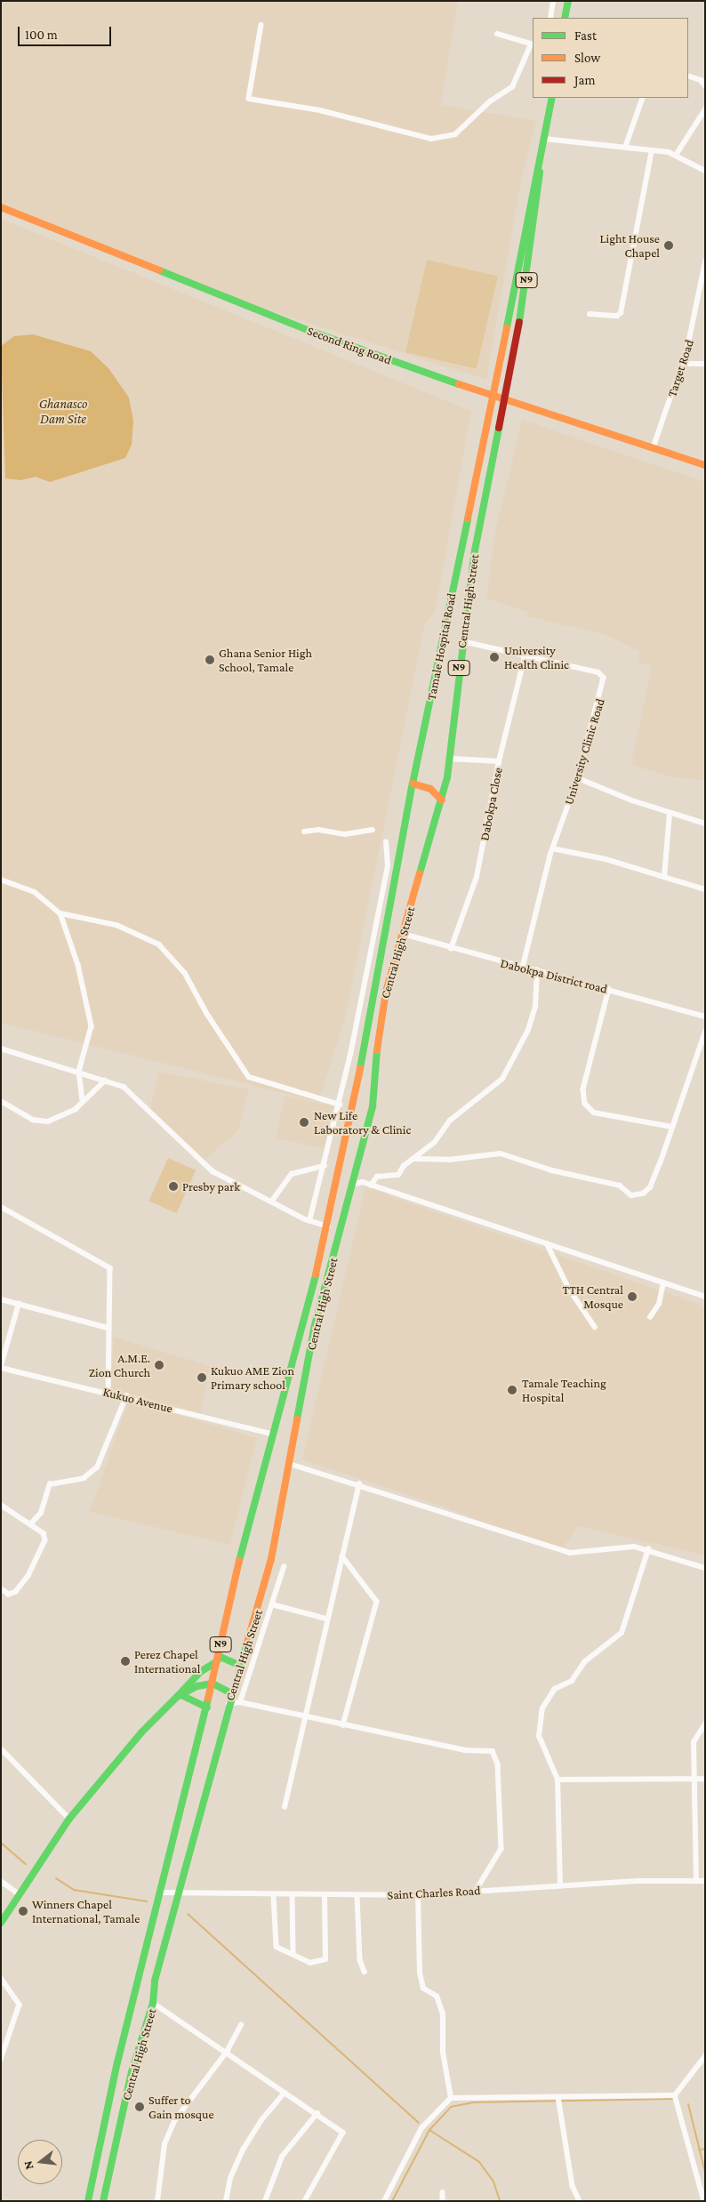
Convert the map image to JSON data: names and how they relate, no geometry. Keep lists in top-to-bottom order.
{
  "streets": {
    "main road": [
      "N9",
      "Second Ring Road",
      "Central High Street",
      "Tamale Hospital Road"
    ],
    "street": [
      "Target Road",
      "University Clinic Road",
      "Dabokpa Close",
      "Dabokpa District road",
      "Kukuo Avenue",
      "Saint Charles Road"
    ]
  },
  "crossings": [
    ["N9", "Second Ring Road"],
    ["N9", "Central High Street"],
    ["N9", "Tamale Hospital Road"],
    ["Second Ring Road", "Target Road"],
    ["Second Ring Road", "Central High Street"],
    ["Second Ring Road", "Tamale Hospital Road"],
    ["Central High Street", "Tamale Hospital Road"],
    ["Central High Street", "University Clinic Road"],
    ["Central High Street", "Dabokpa District road"],
    ["Central High Street", "Kukuo Avenue"],
    ["Central High Street", "Saint Charles Road"],
    ["University Clinic Road", "Dabokpa Close"],
    ["University Clinic Road", "Dabokpa District road"],
    ["Dabokpa Close", "Dabokpa District road"]
  ],
  "water": ["Ghanasco Dam Site"],
  "places": [
    "Light House Chapel",
    "University Health Clinic",
    "Ghana Senior High School, Tamale",
    "New Life Laboratory & Clinic",
    "Presby park",
    "TTH Central Mosque",
    "A.M.E. Zion Church",
    "Kukuo AME Zion Primary school",
    "Tamale Teaching Hospital",
    "Perez Chapel International",
    "Winners Chapel International, Tamale",
    "Suffer to Gain mosque"
  ],
  "legend": ["Fast", "Slow", "Jam"],
  "scale_bar": "100 m",
  "north": "left"
}
